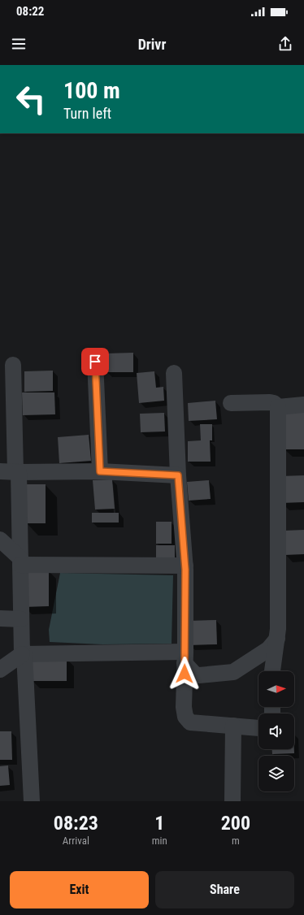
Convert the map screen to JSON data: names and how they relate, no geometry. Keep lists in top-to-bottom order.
{
  "north": "right",
  "page": {
    "status": "08:22",
    "header": "Drivr",
    "turn": ["100 m", "Turn left"],
    "eta": [
      "08:23",
      "Arrival",
      "1",
      "min",
      "200",
      "m"
    ],
    "buttons": ["Exit", "Share"]
  }
}
